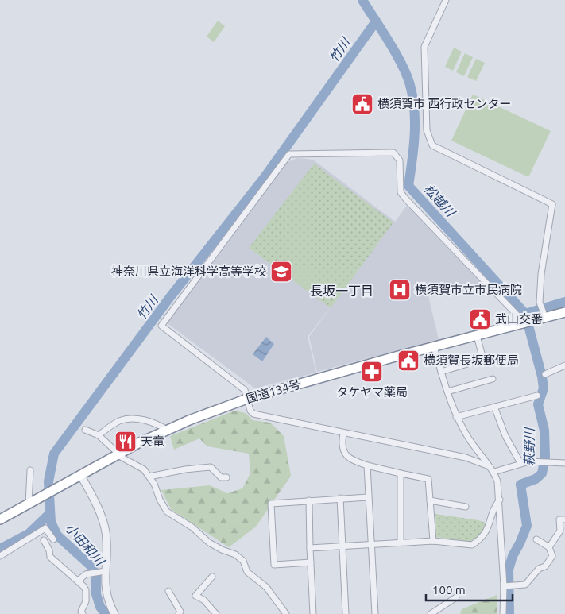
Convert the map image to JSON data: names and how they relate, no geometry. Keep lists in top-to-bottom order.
{
  "streets": {
    "highway": ["国道134号"]
  },
  "districts": ["長坂一丁目"],
  "water": [
    "竹川",
    "松越川",
    "萩野川",
    "小田和川"
  ],
  "places": {
    "public building": ["横須賀市 西行政センター", "武山交番", "横須賀長坂郵便局"],
    "school or university": ["神奈川県立海洋科学高等学校"],
    "hospital": ["横須賀市立市民病院"],
    "pharmacy": ["タケヤマ薬局"],
    "restaurant": ["天竜"]
  },
  "scale_bar": "100 m"
}
